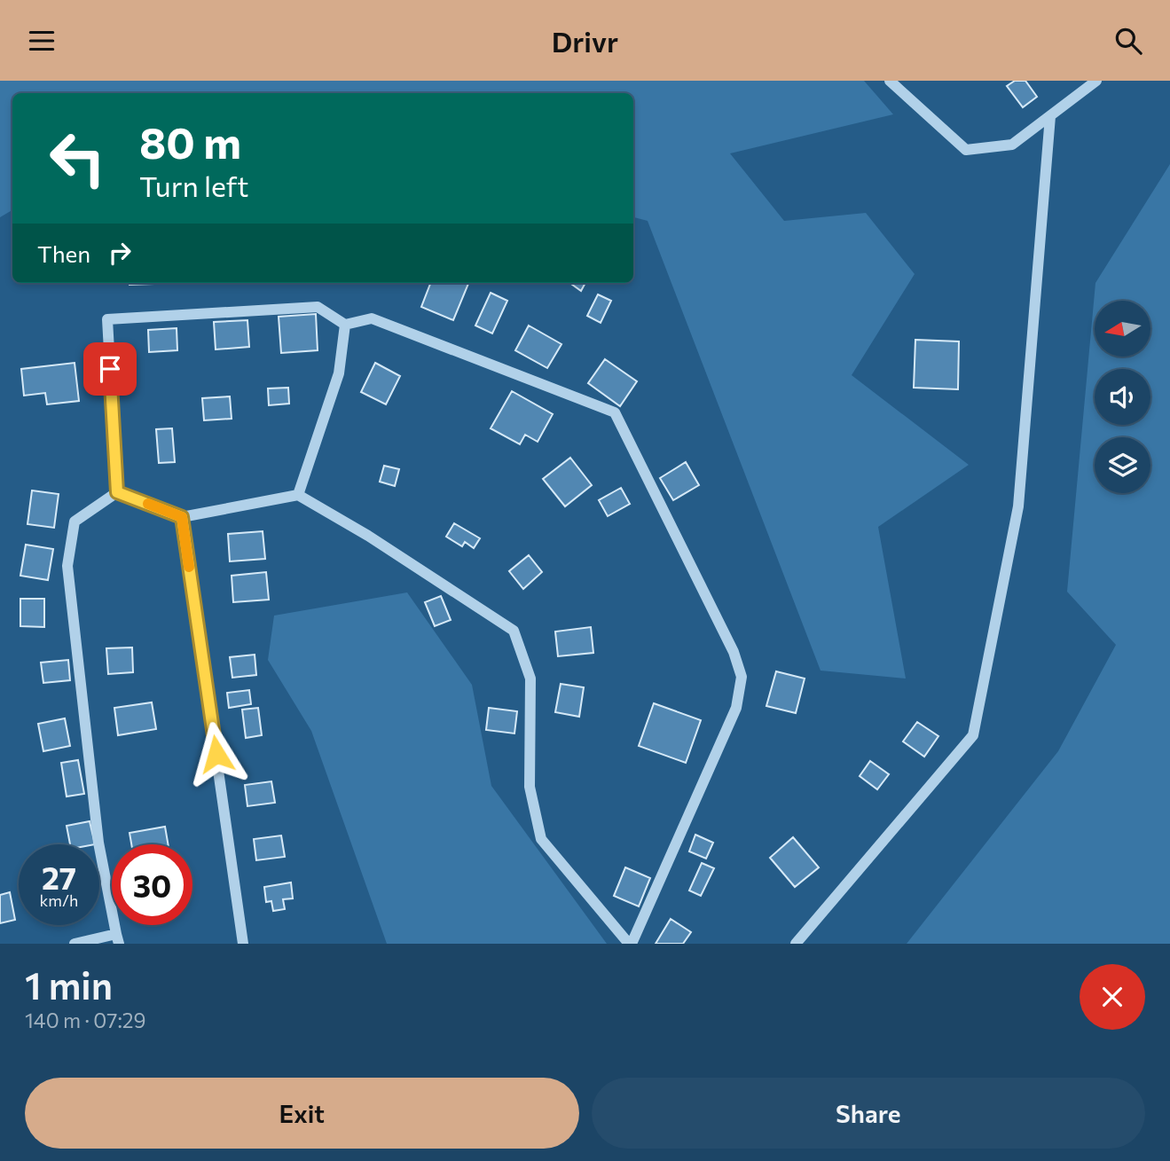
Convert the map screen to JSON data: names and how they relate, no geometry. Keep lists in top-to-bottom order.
{
  "north": "left",
  "page": {
    "header": "Drivr",
    "turn": ["80 m", "Turn left"],
    "then": "Then",
    "speed": "27 km/h",
    "limit": "30",
    "heading": ["1 min", "140 m · 07:29"],
    "buttons": ["Exit", "Share"]
  }
}
